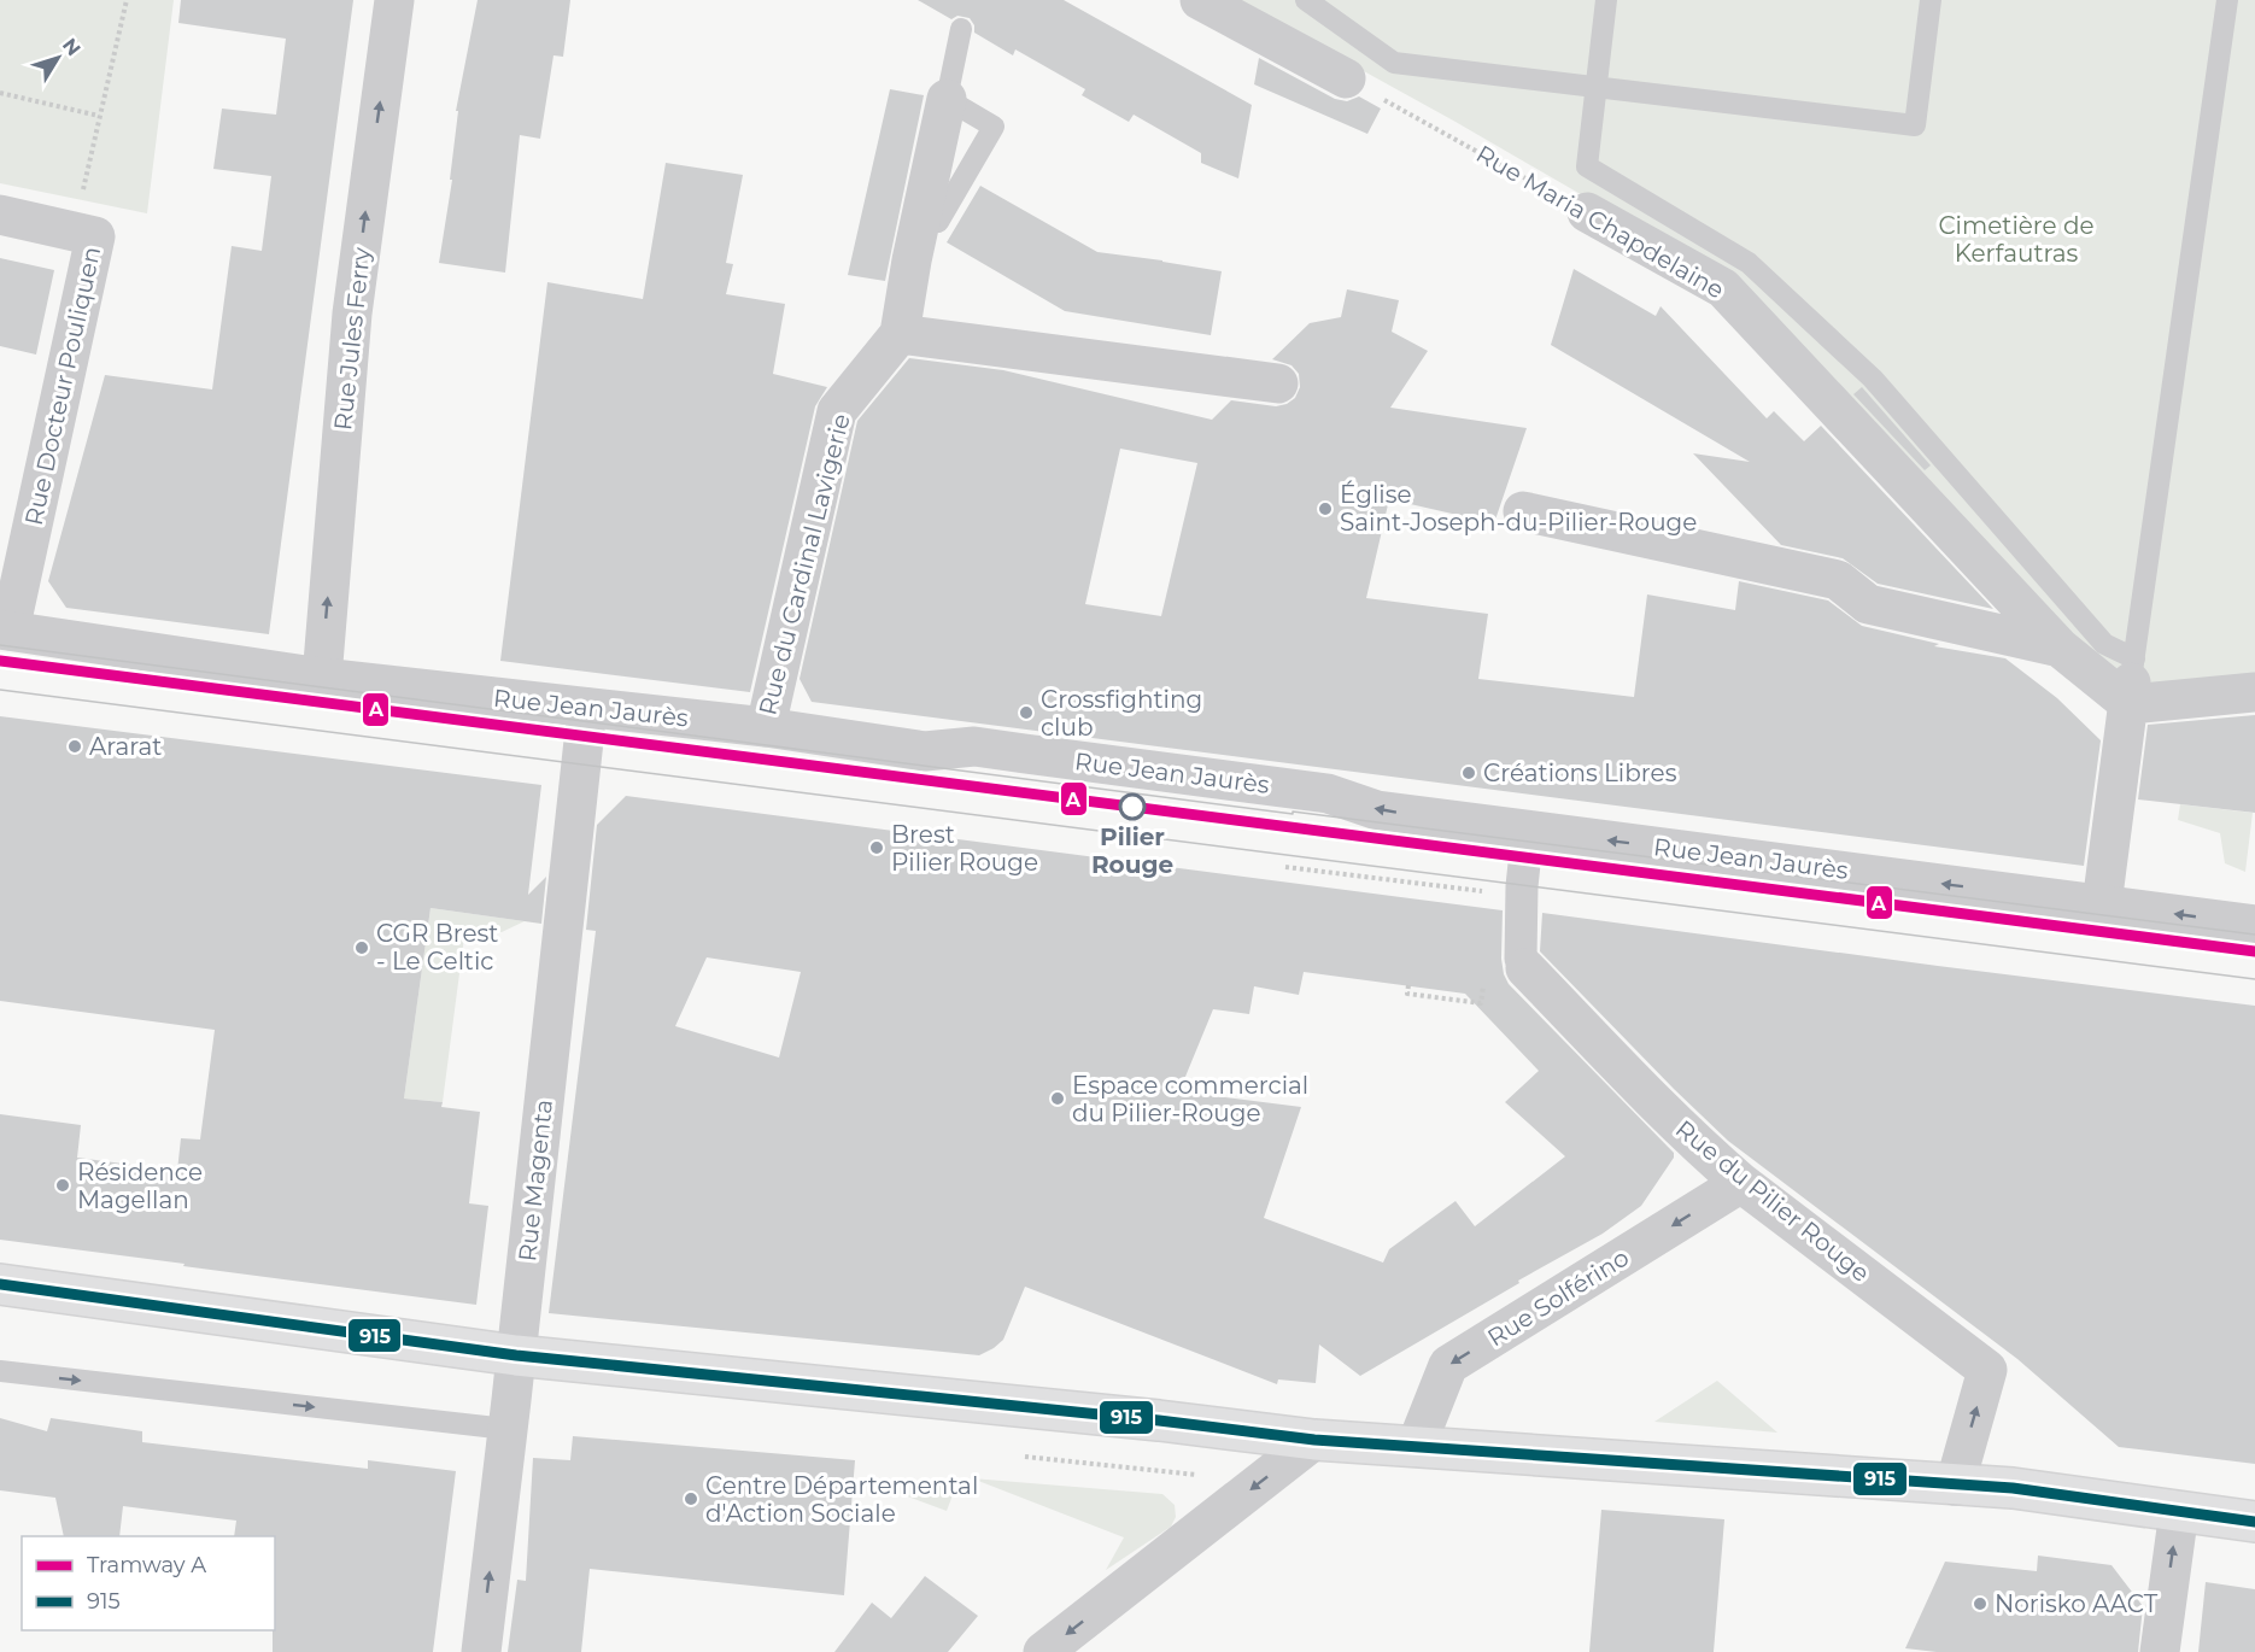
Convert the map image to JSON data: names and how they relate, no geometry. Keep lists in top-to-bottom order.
{
  "streets": {
    "street": [
      "Rue Maria Chapdelaine",
      "Rue Jules Ferry",
      "Rue Docteur Pouliquen",
      "Rue du Cardinal Lavigerie",
      "Rue Jean Jaurès",
      "Rue Magenta",
      "Rue du Pilier Rouge",
      "Rue Solférino"
    ]
  },
  "crossings": [
    ["Rue Jules Ferry", "Rue Jean Jaurès"],
    ["Rue Docteur Pouliquen", "Rue Jean Jaurès"],
    ["Rue du Cardinal Lavigerie", "Rue Jean Jaurès"],
    ["Rue Jean Jaurès", "Rue Magenta"],
    ["Rue Jean Jaurès", "Rue du Pilier Rouge"],
    ["Rue du Pilier Rouge", "Rue Solférino"]
  ],
  "one_way": [
    "Rue Jules Ferry",
    "Rue Jean Jaurès",
    "Rue du Pilier Rouge",
    "Rue Solférino"
  ],
  "parks": ["Cimetière de Kerfautras"],
  "places": [
    "Église Saint-Joseph-du-Pilier-Rouge",
    "Crossfighting club",
    "Ararat",
    "Créations Libres",
    "Pilier Rouge",
    "Brest Pilier Rouge",
    "CGR Brest - Le Celtic",
    "Espace commercial du Pilier-Rouge",
    "Résidence Magellan",
    "Centre Départemental d'Action Sociale",
    "Norisko AACT"
  ],
  "lines": ["tram line A", "transit line 915"],
  "legend": ["Tramway A", "915"],
  "north": "top right"
}
